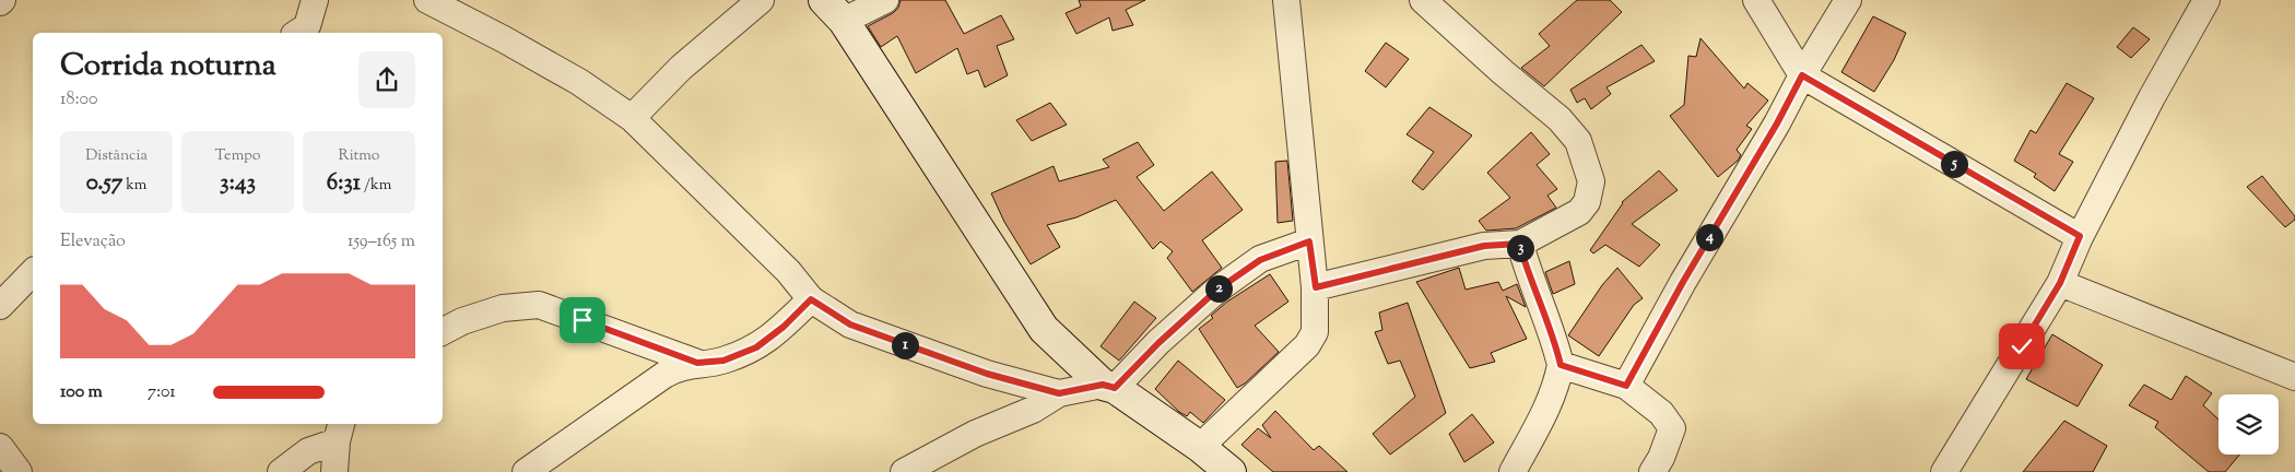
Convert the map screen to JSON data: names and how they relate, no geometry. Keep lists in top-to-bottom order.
{
  "page": {
    "heading": ["Corrida noturna", "18:00"],
    "stats": [
      ["Distância", "0.57 km"],
      ["Tempo", "3:43"],
      ["Ritmo", "6:31 /km"]
    ],
    "pins": [
      "5",
      "4",
      "3",
      "2",
      "1"
    ],
    "chart": ["Elevação", "159–165 m"],
    "list": [
      {
        "name": "100 m",
        "note": "7:01"
      }
    ]
  }
}
